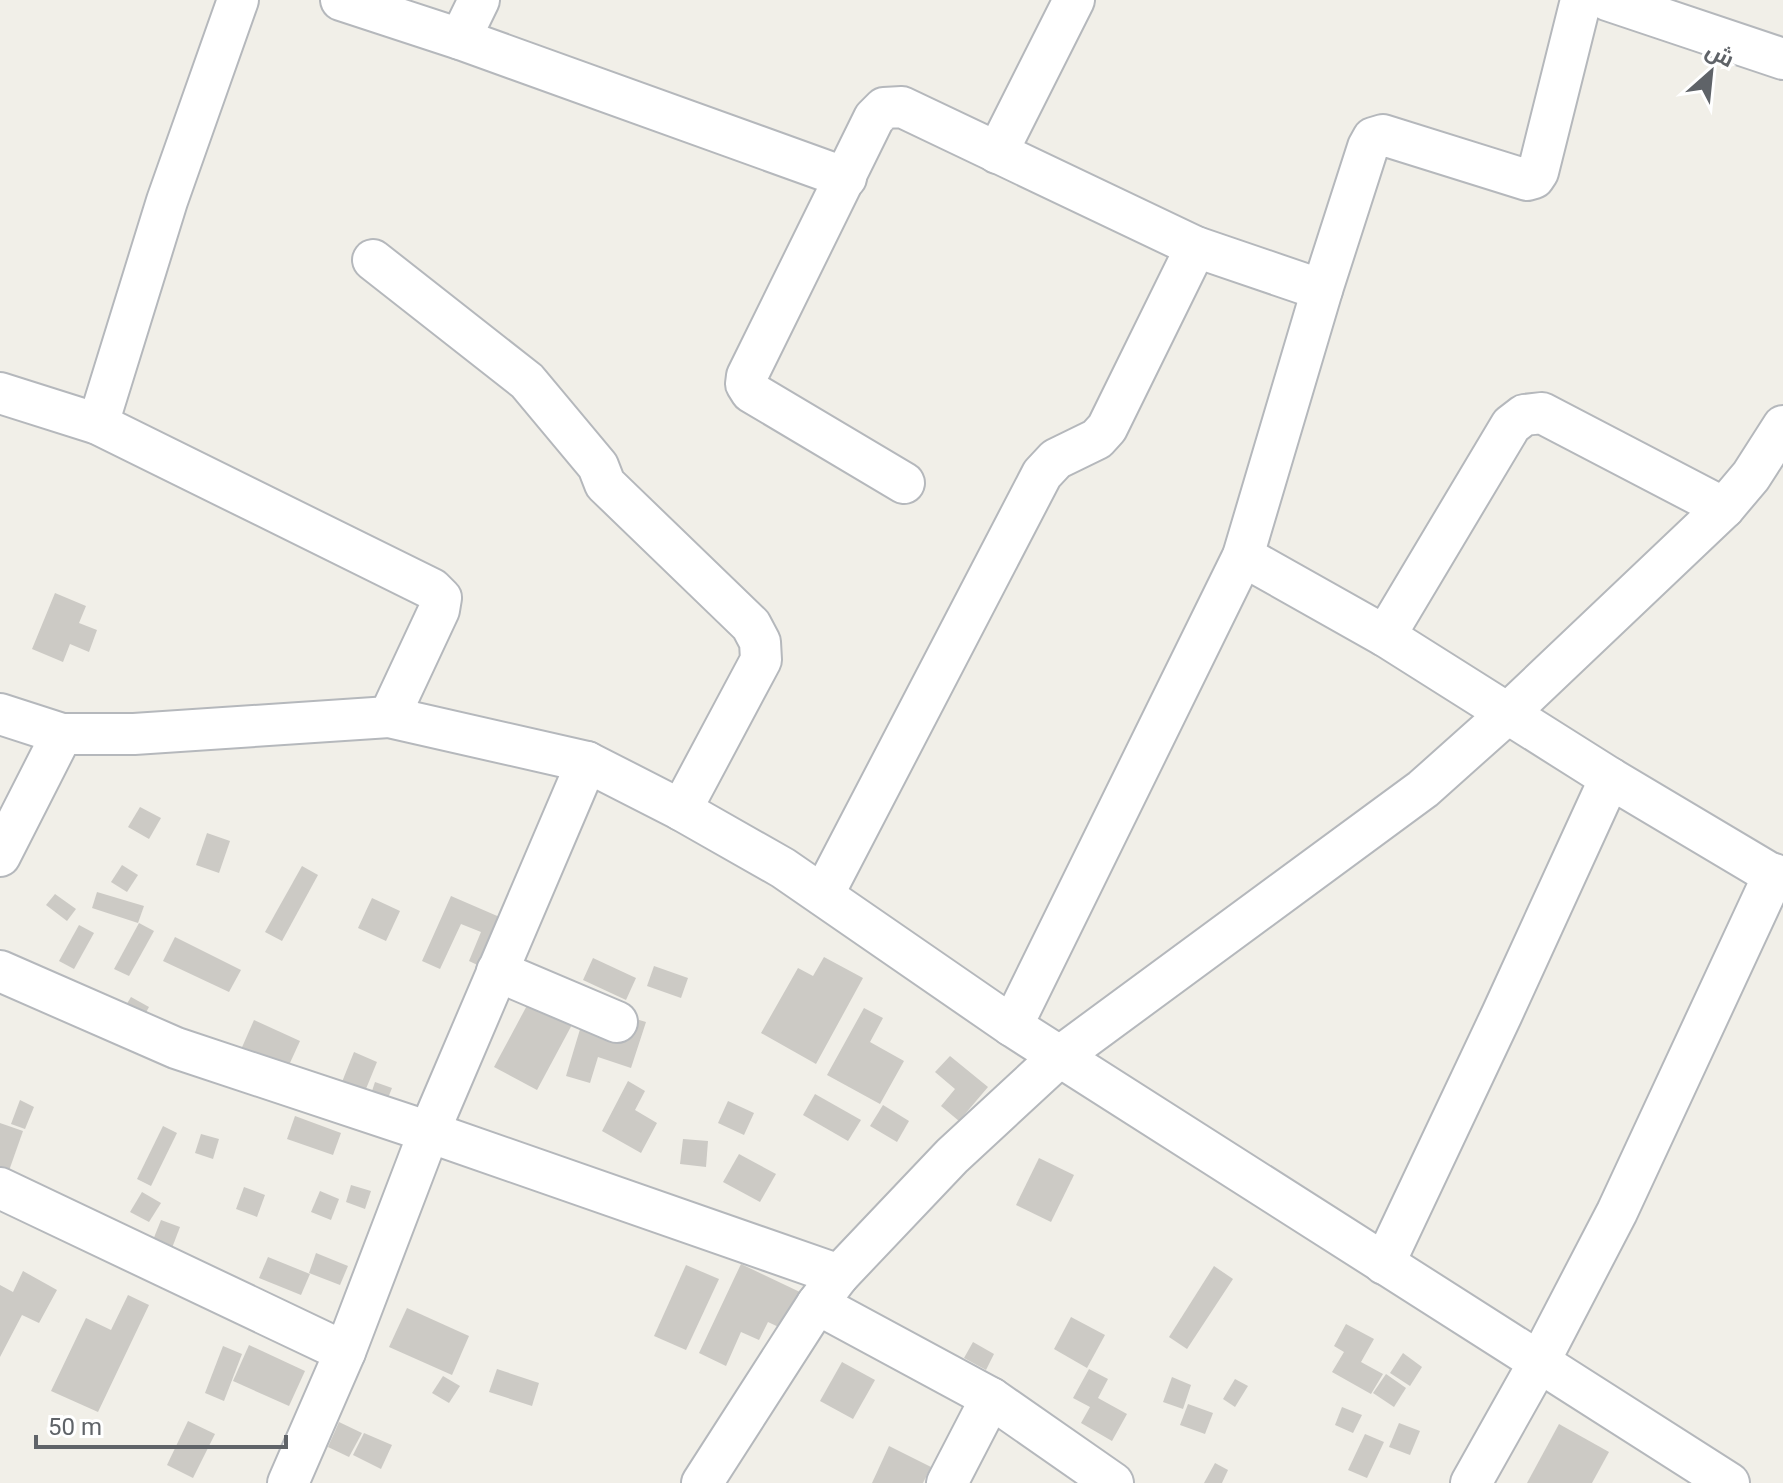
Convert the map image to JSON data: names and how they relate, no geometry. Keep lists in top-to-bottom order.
{
  "scale_bar": "50 m",
  "north": "top right"
}
